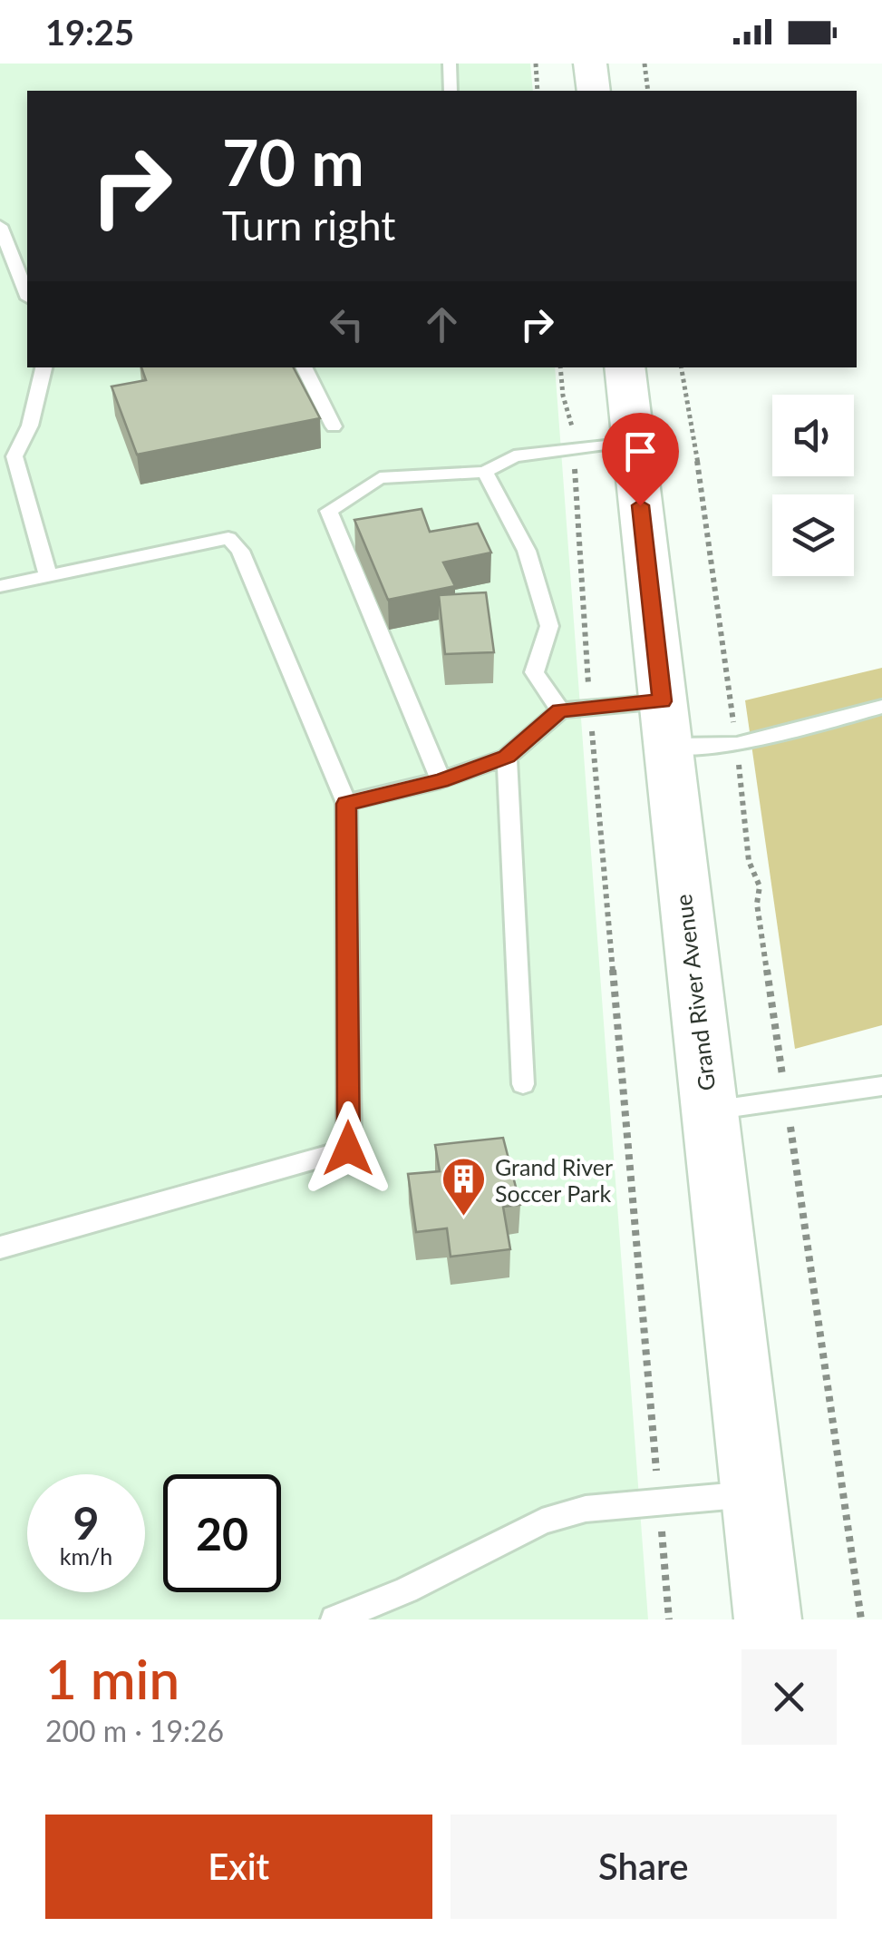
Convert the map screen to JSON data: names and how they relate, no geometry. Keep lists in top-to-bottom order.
{
  "streets": {
    "main road": ["Grand River Avenue"]
  },
  "places": {
    "building": ["Grand River Soccer Park"]
  },
  "page": {
    "status": "19:25",
    "turn": ["70 m", "Turn right"],
    "speed": "9 km/h",
    "limit": "20",
    "heading": ["1 min", "200 m · 19:26"],
    "buttons": ["Exit", "Share"]
  }
}
